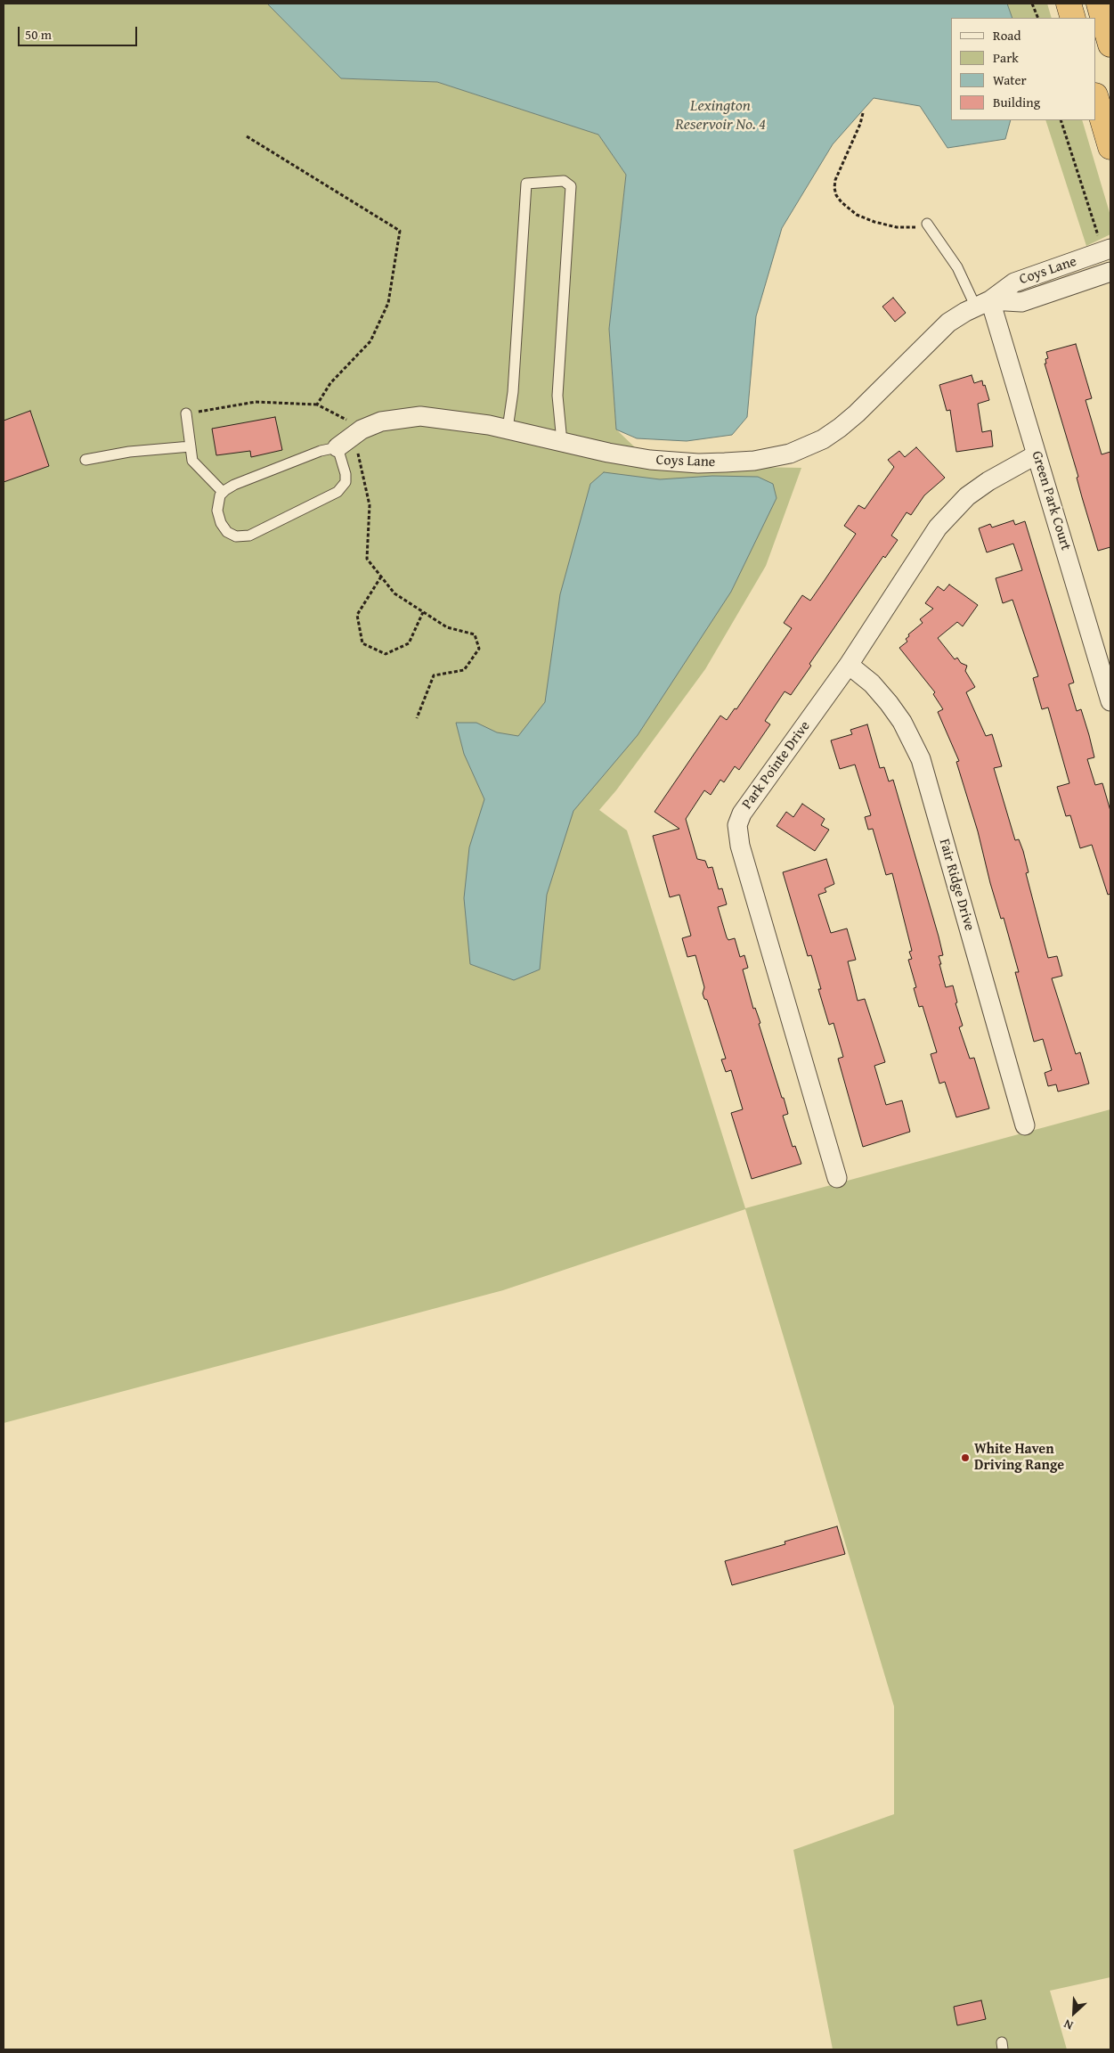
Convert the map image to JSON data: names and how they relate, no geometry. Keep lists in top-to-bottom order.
{
  "streets": {
    "street": [
      "Coys Lane",
      "Green Park Court",
      "Park Pointe Drive",
      "Fair Ridge Drive"
    ]
  },
  "crossings": [
    ["Coys Lane", "Green Park Court"],
    ["Green Park Court", "Park Pointe Drive"],
    ["Park Pointe Drive", "Fair Ridge Drive"]
  ],
  "water": ["Lexington Reservoir No. 4"],
  "places": ["White Haven Driving Range"],
  "legend": [
    "Road",
    "Park",
    "Water",
    "Building"
  ],
  "scale_bar": "50 m",
  "north": "bottom left"
}
